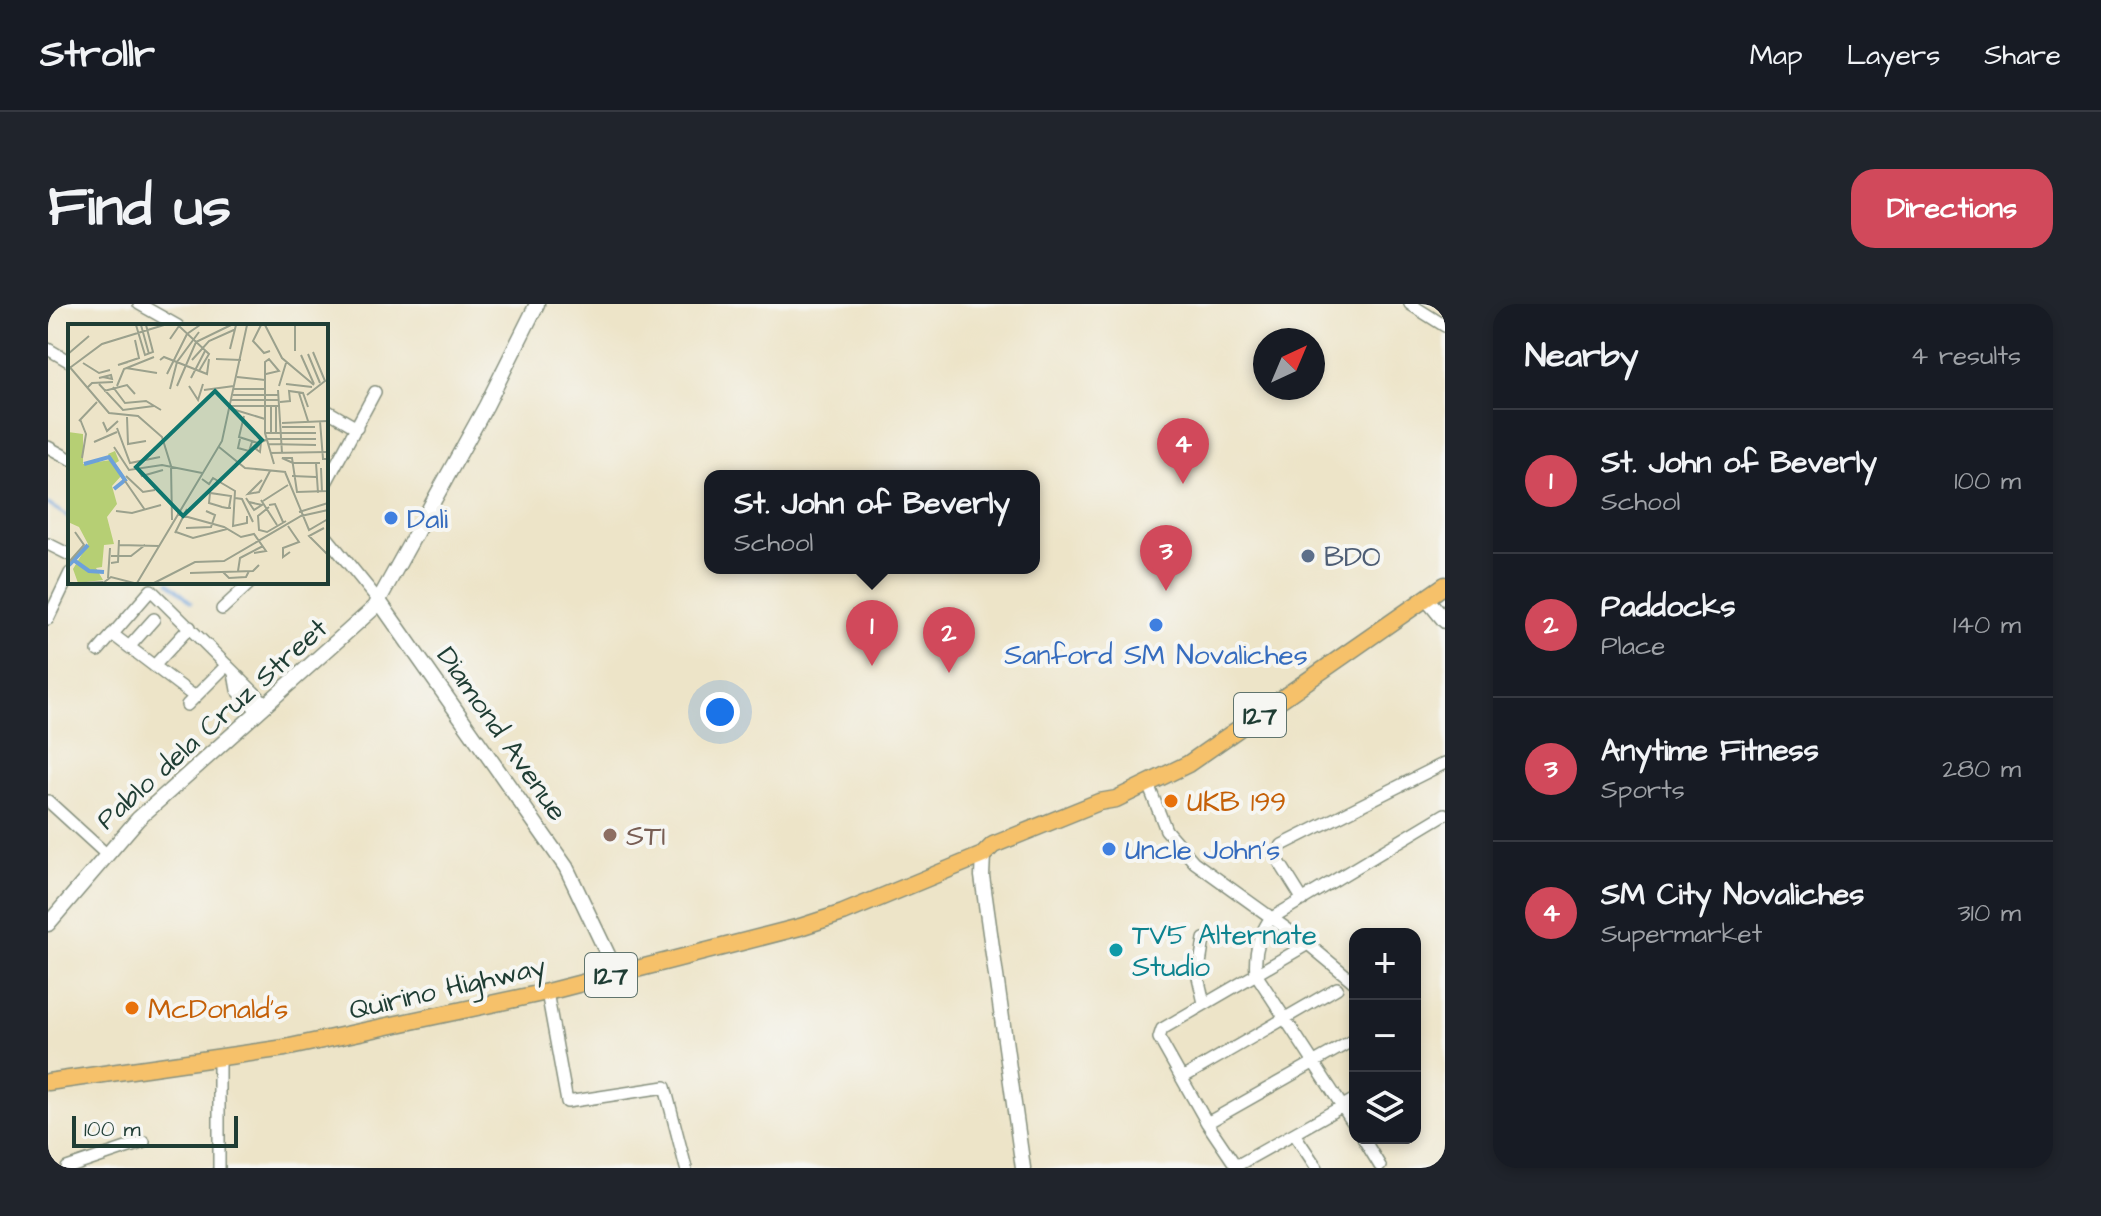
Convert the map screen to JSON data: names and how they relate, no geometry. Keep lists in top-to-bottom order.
{
  "streets": {
    "main road": ["127", "Quirino Highway"],
    "street": ["Pablo dela Cruz Street", "Diamond Avenue"]
  },
  "crossings": [
    ["Pablo dela Cruz Street", "Diamond Avenue"],
    ["Diamond Avenue", "Quirino Highway"]
  ],
  "places": [
    "Dali",
    "BDO",
    "Sanford SM Novaliches",
    "UKB 199",
    "STI",
    "Uncle John's",
    "TV5 Alternate Studio",
    "McDonald's"
  ],
  "scale_bar": "100 m",
  "north": "top right",
  "page": {
    "header": "Strollr",
    "nav": ["Map", "Layers", "Share"],
    "title": "Find us",
    "buttons": "Directions",
    "heading": ["Nearby", "4 results"],
    "list": [
      {
        "mark": "1",
        "name": "St. John of Beverly",
        "note": "School",
        "value": "100 m"
      },
      {
        "mark": "2",
        "name": "Paddocks",
        "note": "Place",
        "value": "140 m"
      },
      {
        "mark": "3",
        "name": "Anytime Fitness",
        "note": "Sports",
        "value": "280 m"
      },
      {
        "mark": "4",
        "name": "SM City Novaliches",
        "note": "Supermarket",
        "value": "310 m"
      }
    ],
    "pins": [
      "4",
      "3",
      "1",
      "2"
    ],
    "popup": ["St. John of Beverly", "School"],
    "map_buttons": ["+", "−"],
    "scale": "100 m"
  }
}
